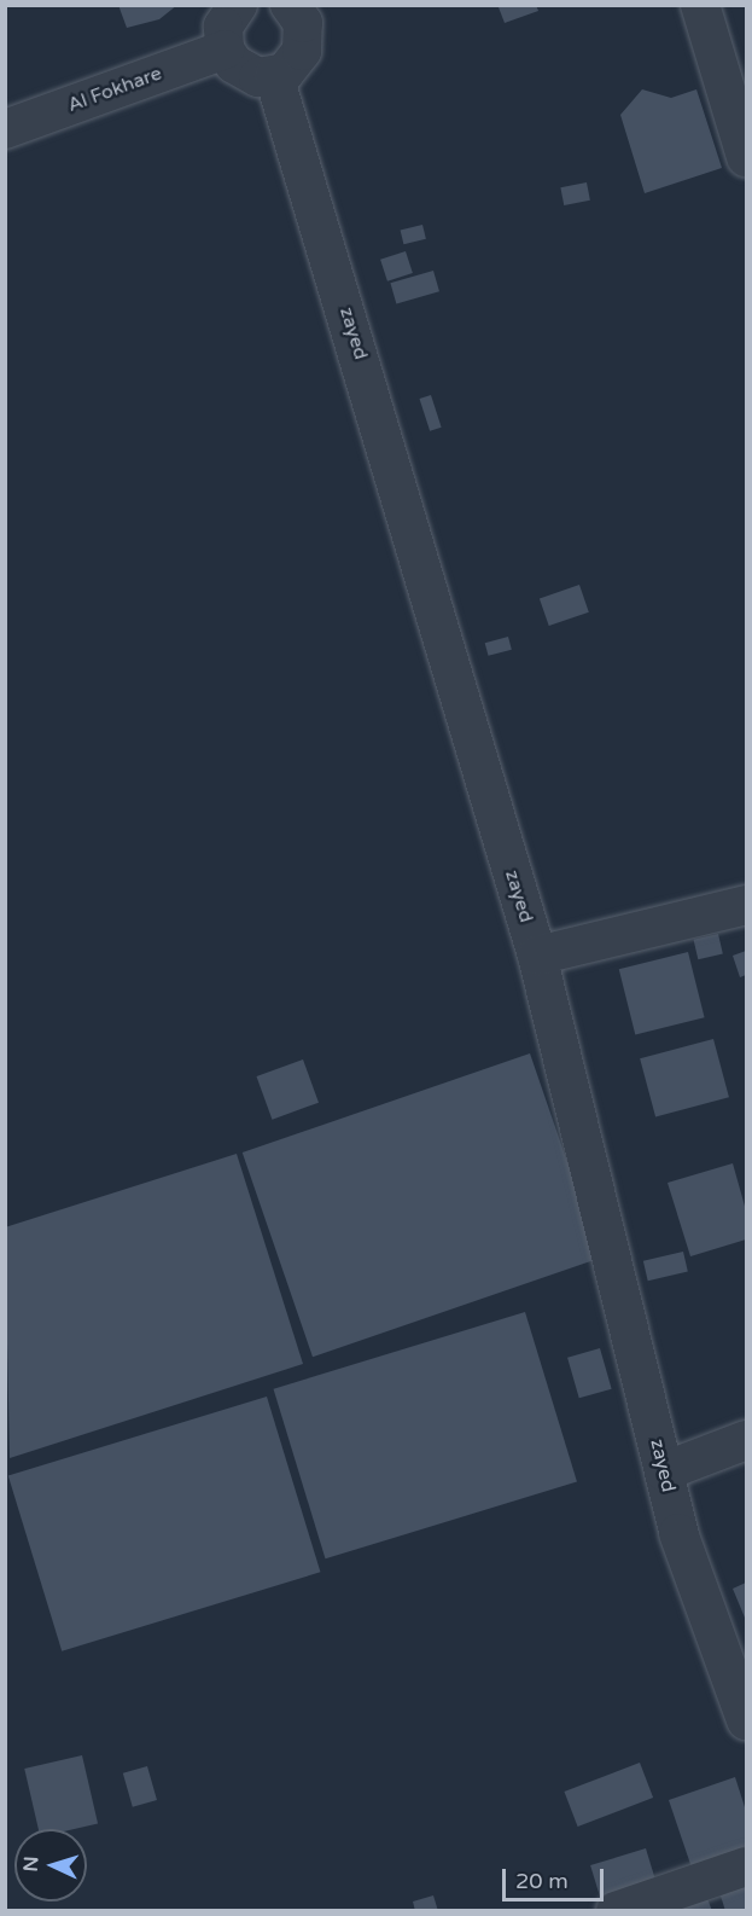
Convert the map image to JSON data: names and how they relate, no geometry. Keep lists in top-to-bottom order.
{
  "streets": {
    "street": ["Al Fokhare", "zayed"]
  },
  "scale_bar": "20 m",
  "north": "left"
}
